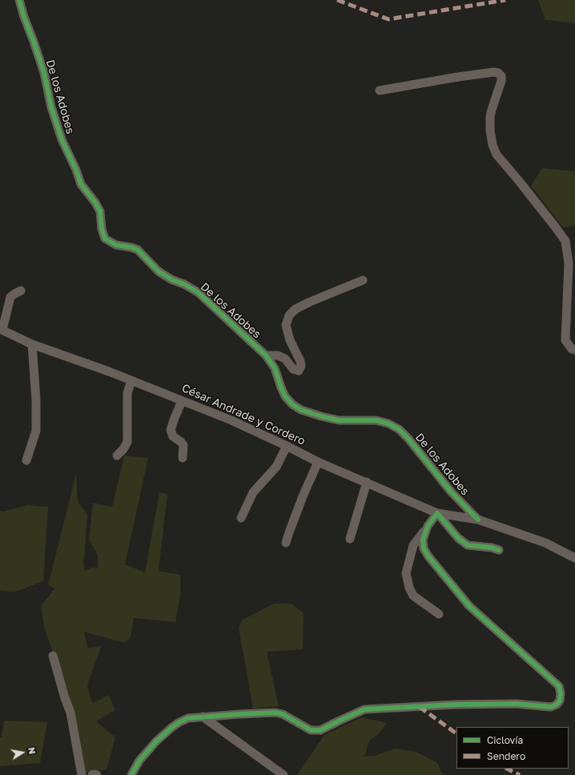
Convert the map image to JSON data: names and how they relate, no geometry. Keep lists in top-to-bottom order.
{
  "streets": {
    "street": ["De los Adobes", "César Andrade y Cordero"]
  },
  "crossings": [
    ["De los Adobes", "César Andrade y Cordero"]
  ],
  "legend": ["Ciclovía", "Sendero"],
  "north": "right"
}
